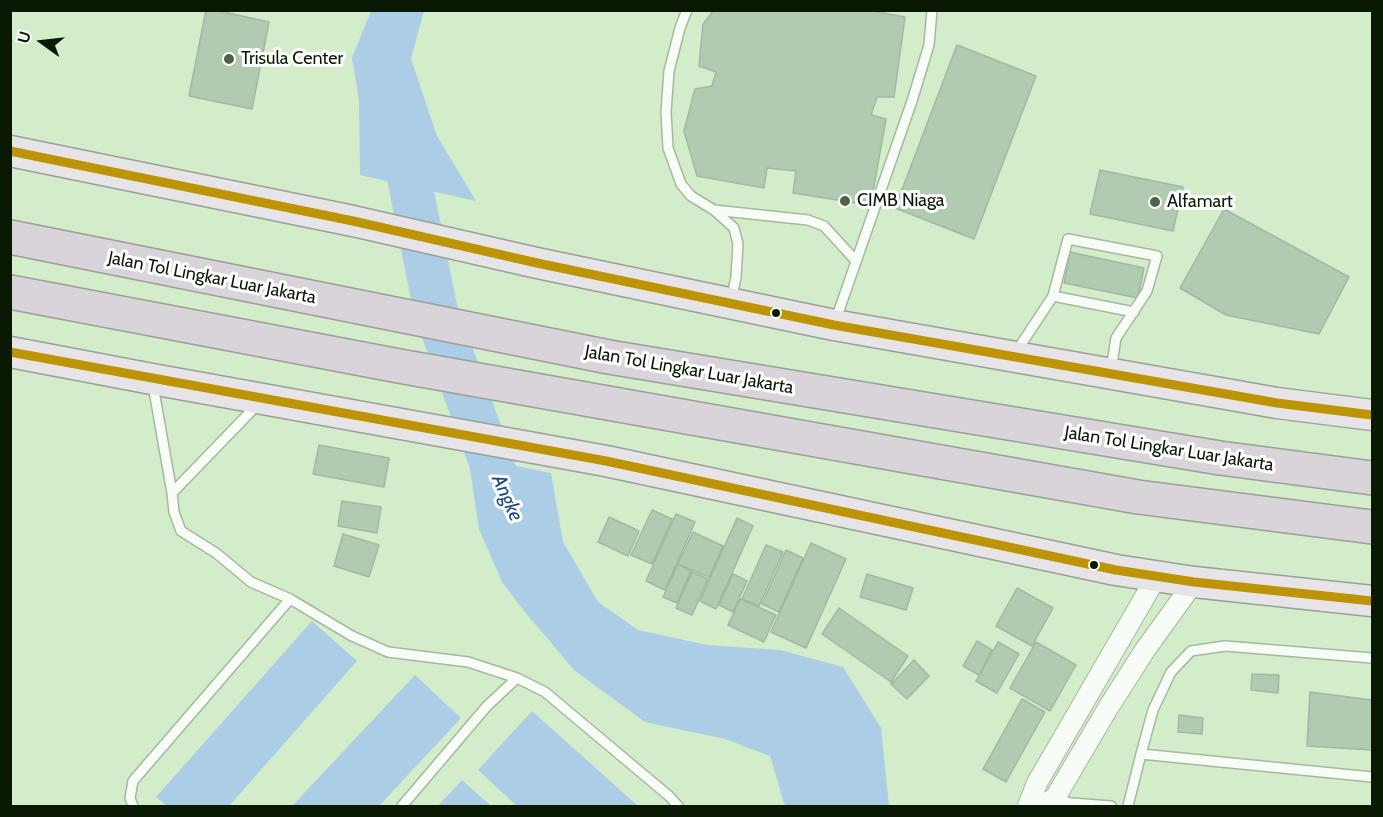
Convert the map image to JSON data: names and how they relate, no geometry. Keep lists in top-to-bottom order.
{
  "streets": {
    "highway": ["Jalan Tol Lingkar Luar Jakarta"]
  },
  "water": ["Angke"],
  "places": ["Trisula Center", "CIMB Niaga", "Alfamart"],
  "north": "left"
}
